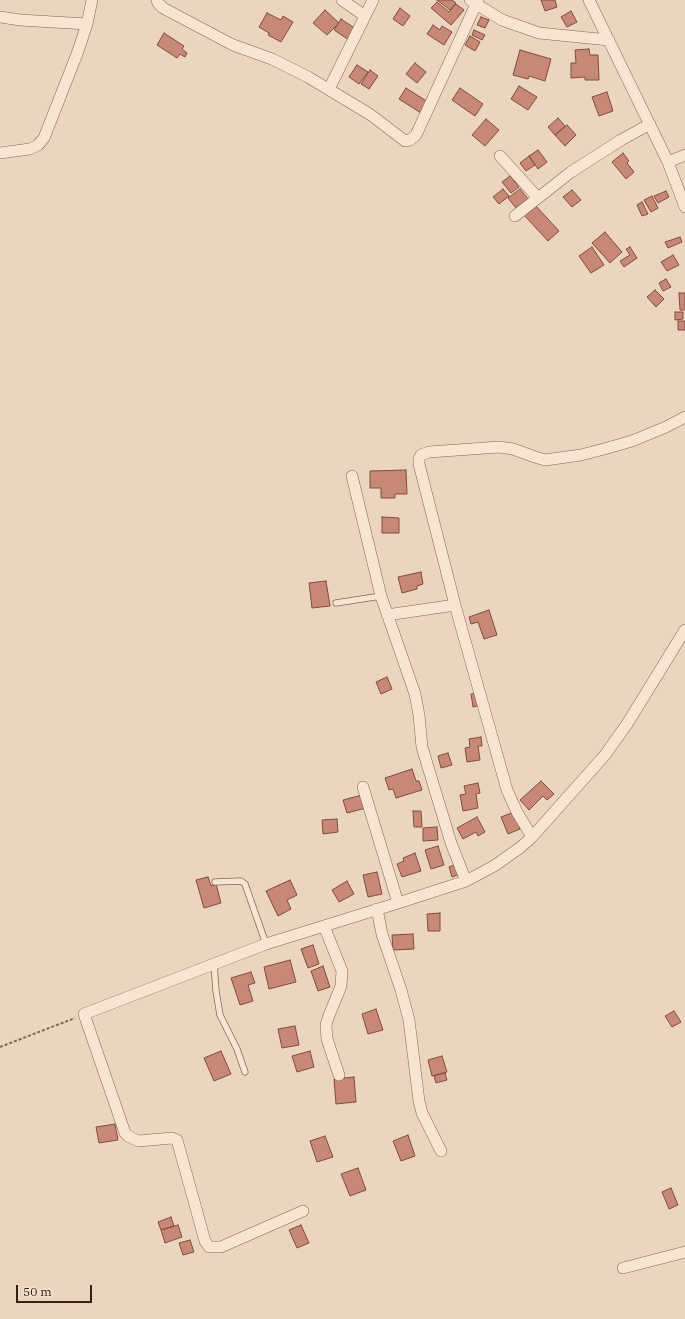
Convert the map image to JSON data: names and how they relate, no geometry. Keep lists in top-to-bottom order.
{
  "scale_bar": "50 m"
}
